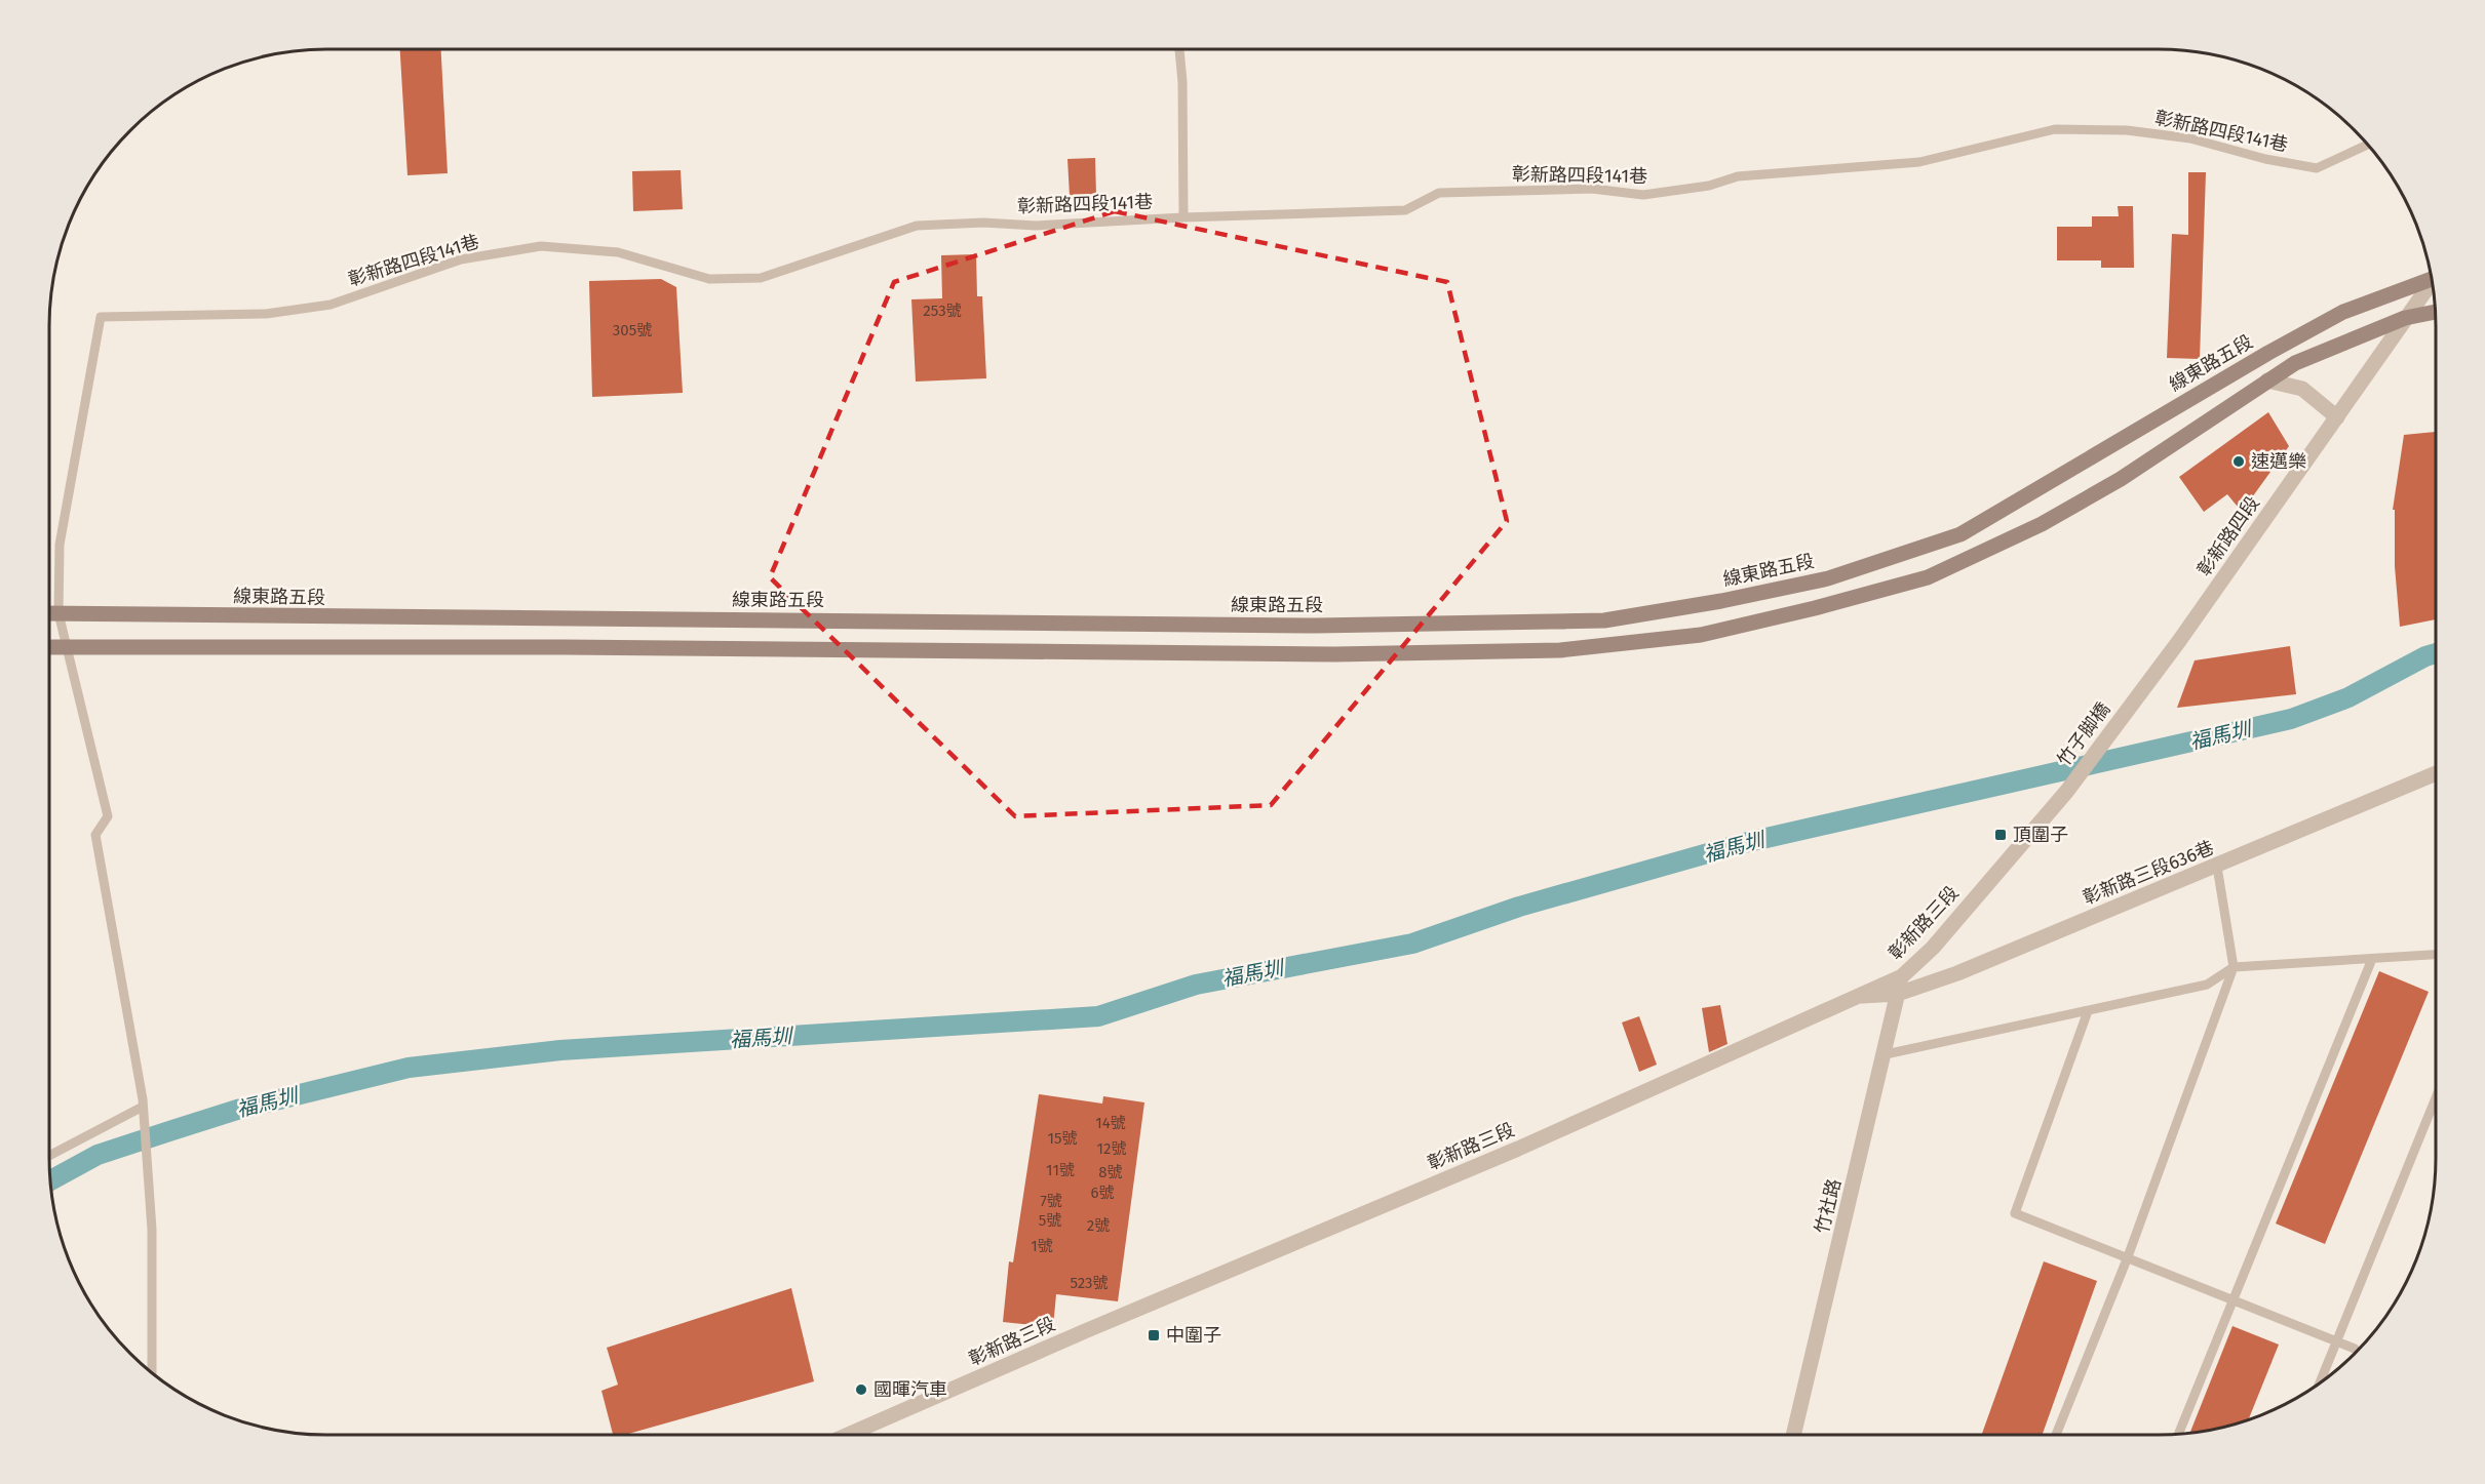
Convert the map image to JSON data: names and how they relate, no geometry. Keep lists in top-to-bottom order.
{
  "streets": {
    "main road": ["線東路五段"],
    "street": [
      "彰新路四段",
      "竹子脚橋",
      "彰新路三段636巷",
      "彰新路三段",
      "竹社路"
    ],
    "lane": ["彰新路四段141巷"]
  },
  "crossings": [
    ["彰新路四段141巷", "線東路五段"],
    ["彰新路四段", "竹子脚橋"],
    ["竹子脚橋", "彰新路三段"],
    ["彰新路三段636巷", "彰新路三段"],
    ["彰新路三段636巷", "竹社路"],
    ["彰新路三段", "竹社路"]
  ],
  "water": ["福馬圳"],
  "places": {
    "other": ["速邁樂", "國暉汽車"],
    "transit": ["頂圍子", "中圍子"]
  },
  "house_numbers": [
    "253號",
    "305號",
    "14號",
    "15號",
    "12號",
    "11號",
    "8號",
    "6號",
    "7號",
    "5號",
    "2號",
    "1號",
    "523號"
  ]
}
